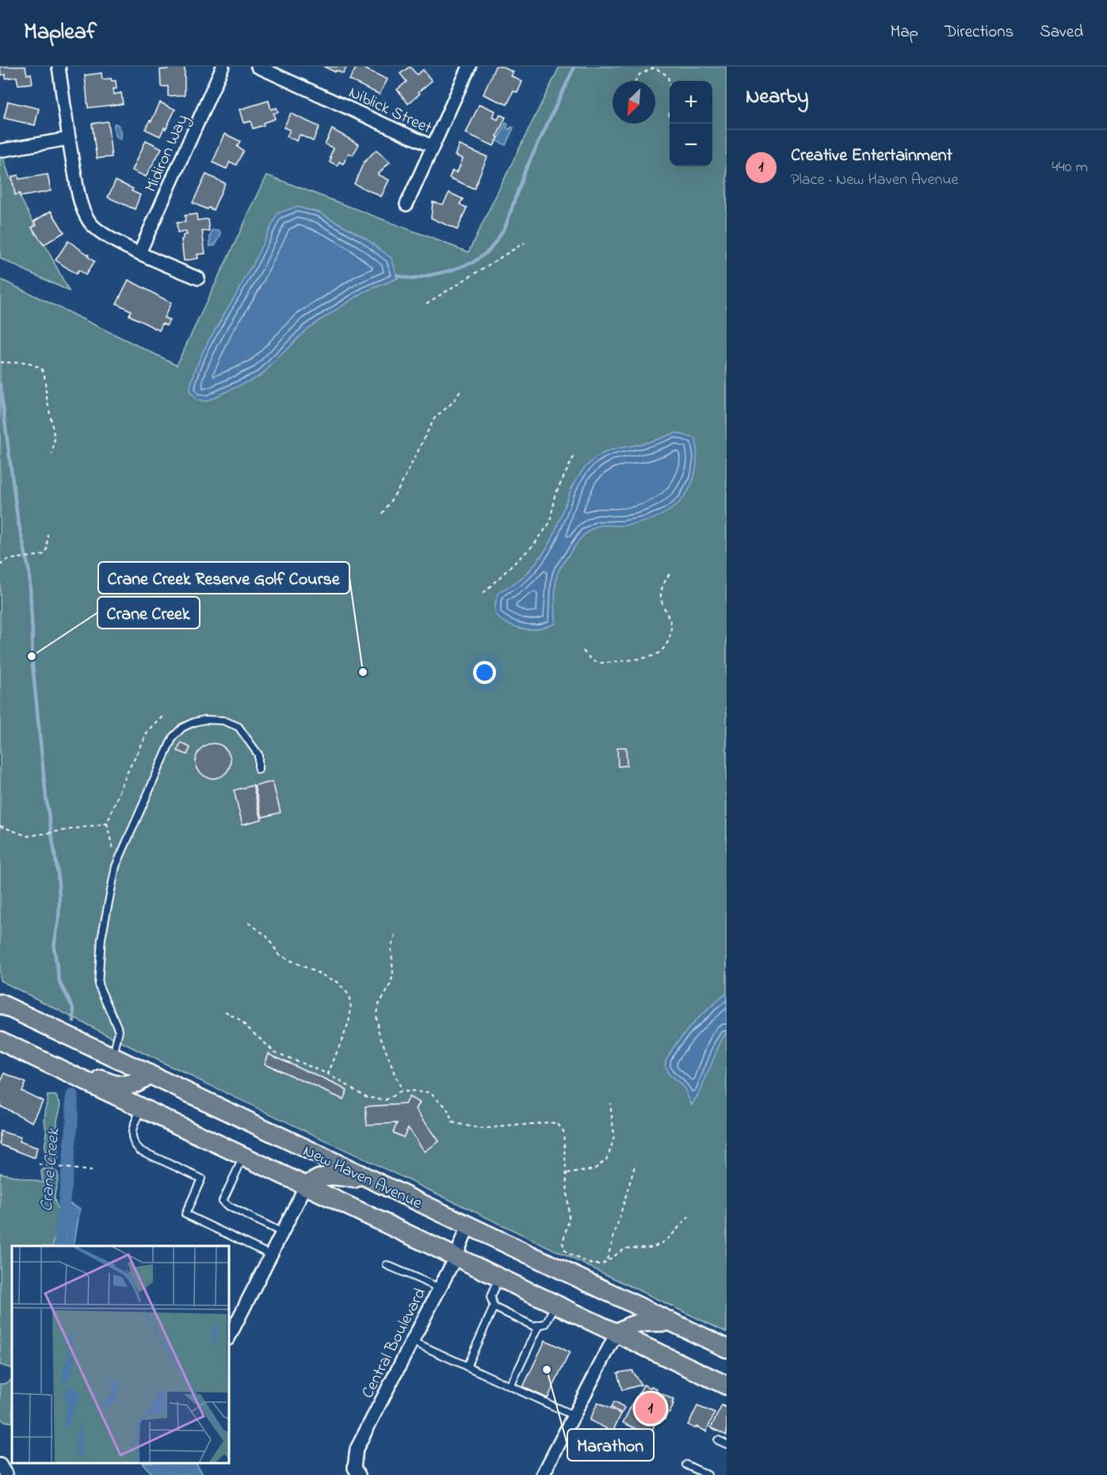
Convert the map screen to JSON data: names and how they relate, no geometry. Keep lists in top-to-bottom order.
{
  "streets": {
    "main road": ["New Haven Avenue"],
    "street": ["Niblick Street", "Midiron Way", "Central Boulevard"]
  },
  "crossings": [
    ["New Haven Avenue", "Central Boulevard"]
  ],
  "water": ["Crane Creek"],
  "places": ["Crane Creek", "Crane Creek Reserve Golf Course", "Marathon"],
  "north": "bottom left",
  "page": {
    "header": "Mapleaf",
    "nav": ["Map", "Directions", "Saved"],
    "heading": "Nearby",
    "map_buttons": ["+", "−"],
    "list": [
      {
        "mark": "1",
        "name": "Creative Entertainment",
        "note": "Place · New Haven Avenue",
        "value": "440 m"
      }
    ],
    "pins": "1"
  }
}
